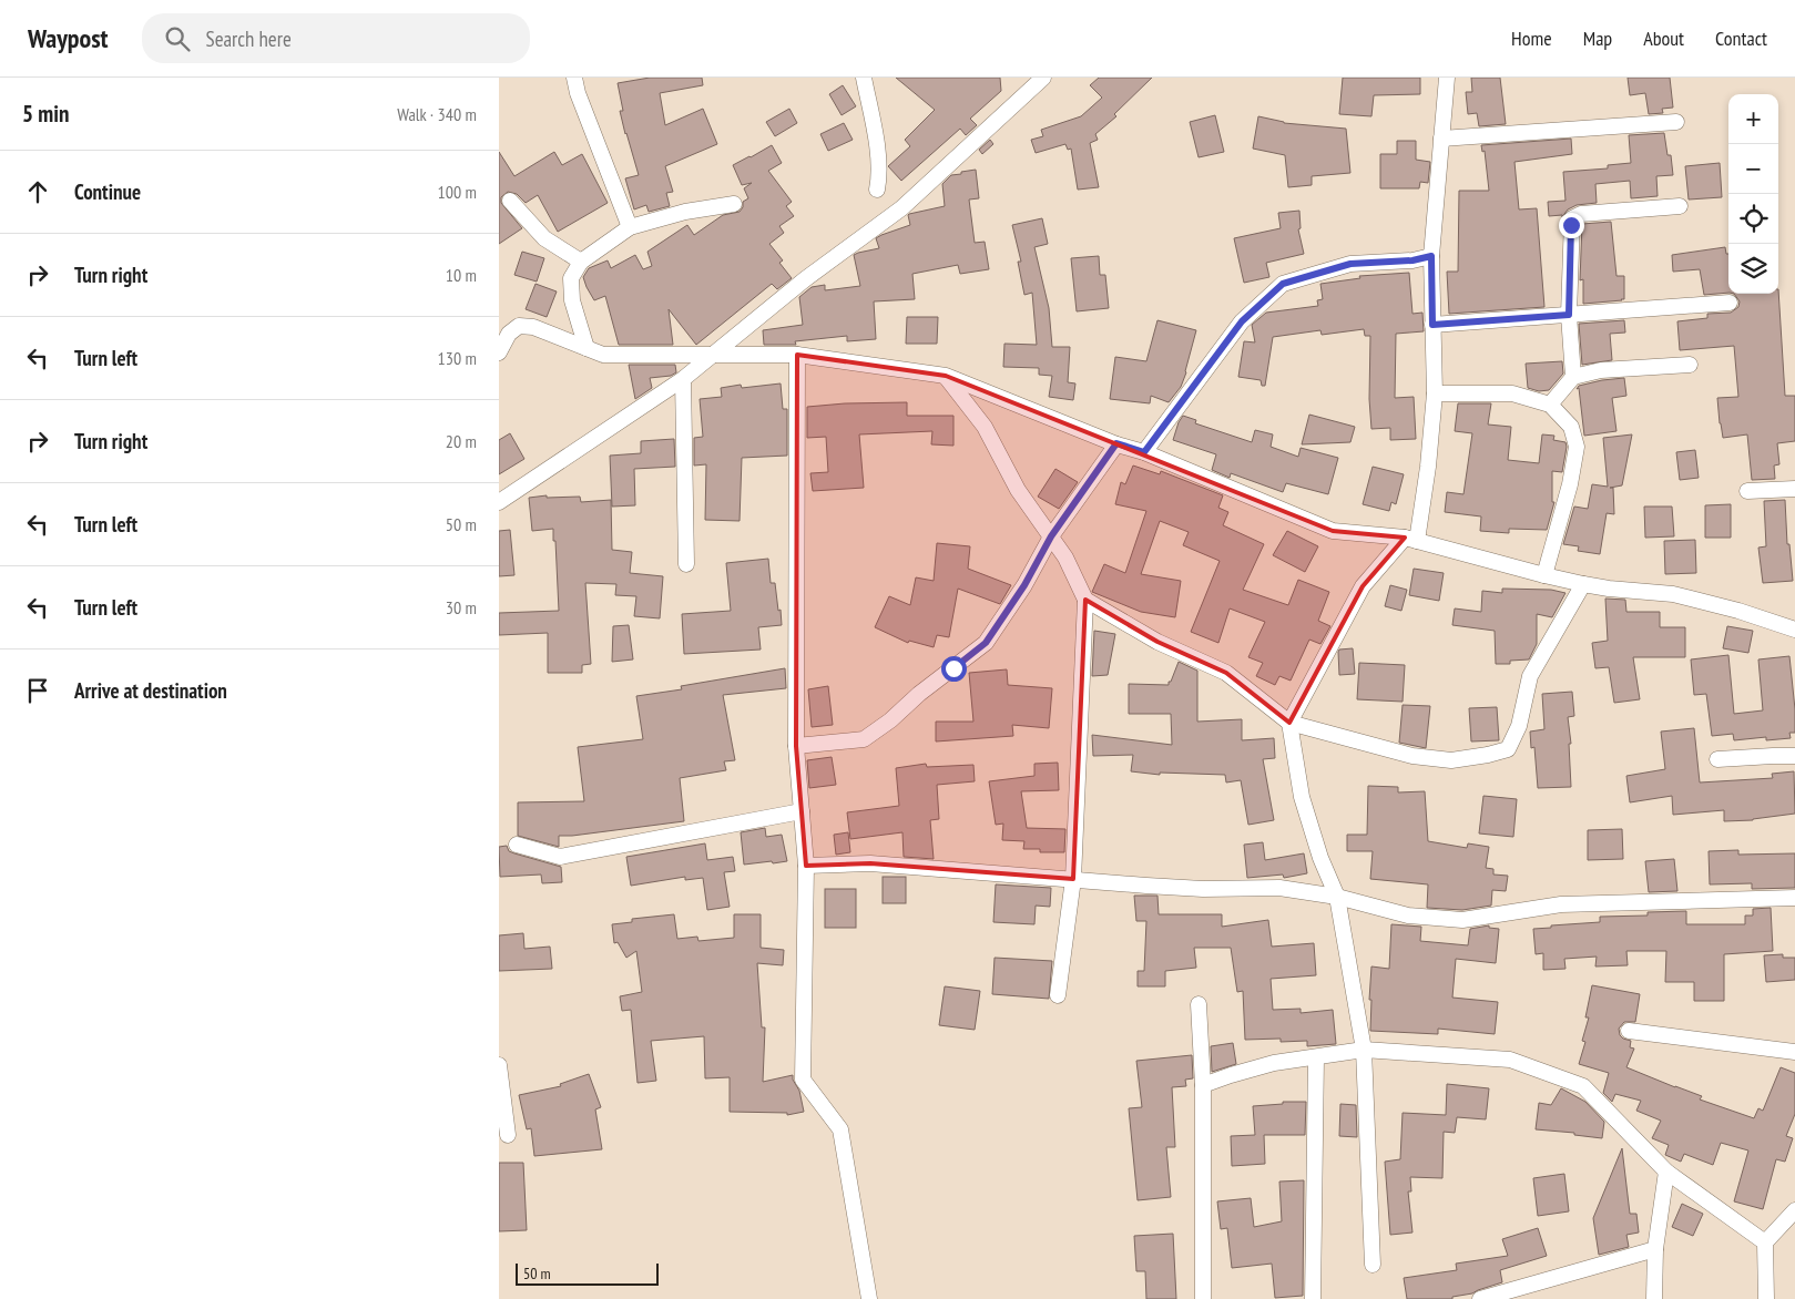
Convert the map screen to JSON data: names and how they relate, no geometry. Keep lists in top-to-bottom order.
{
  "scale_bar": "50 m",
  "page": {
    "header": "Waypost",
    "search": "Search here",
    "nav": [
      "Home",
      "Map",
      "About",
      "Contact"
    ],
    "heading": ["5 min", "Walk · 340 m"],
    "map_buttons": ["+", "−"],
    "list": [
      ["Continue", "100 m"],
      ["Turn right", "10 m"],
      ["Turn left", "130 m"],
      ["Turn right", "20 m"],
      ["Turn left", "50 m"],
      ["Turn left", "30 m"],
      "Arrive at destination"
    ],
    "scale": "50 m"
  }
}
